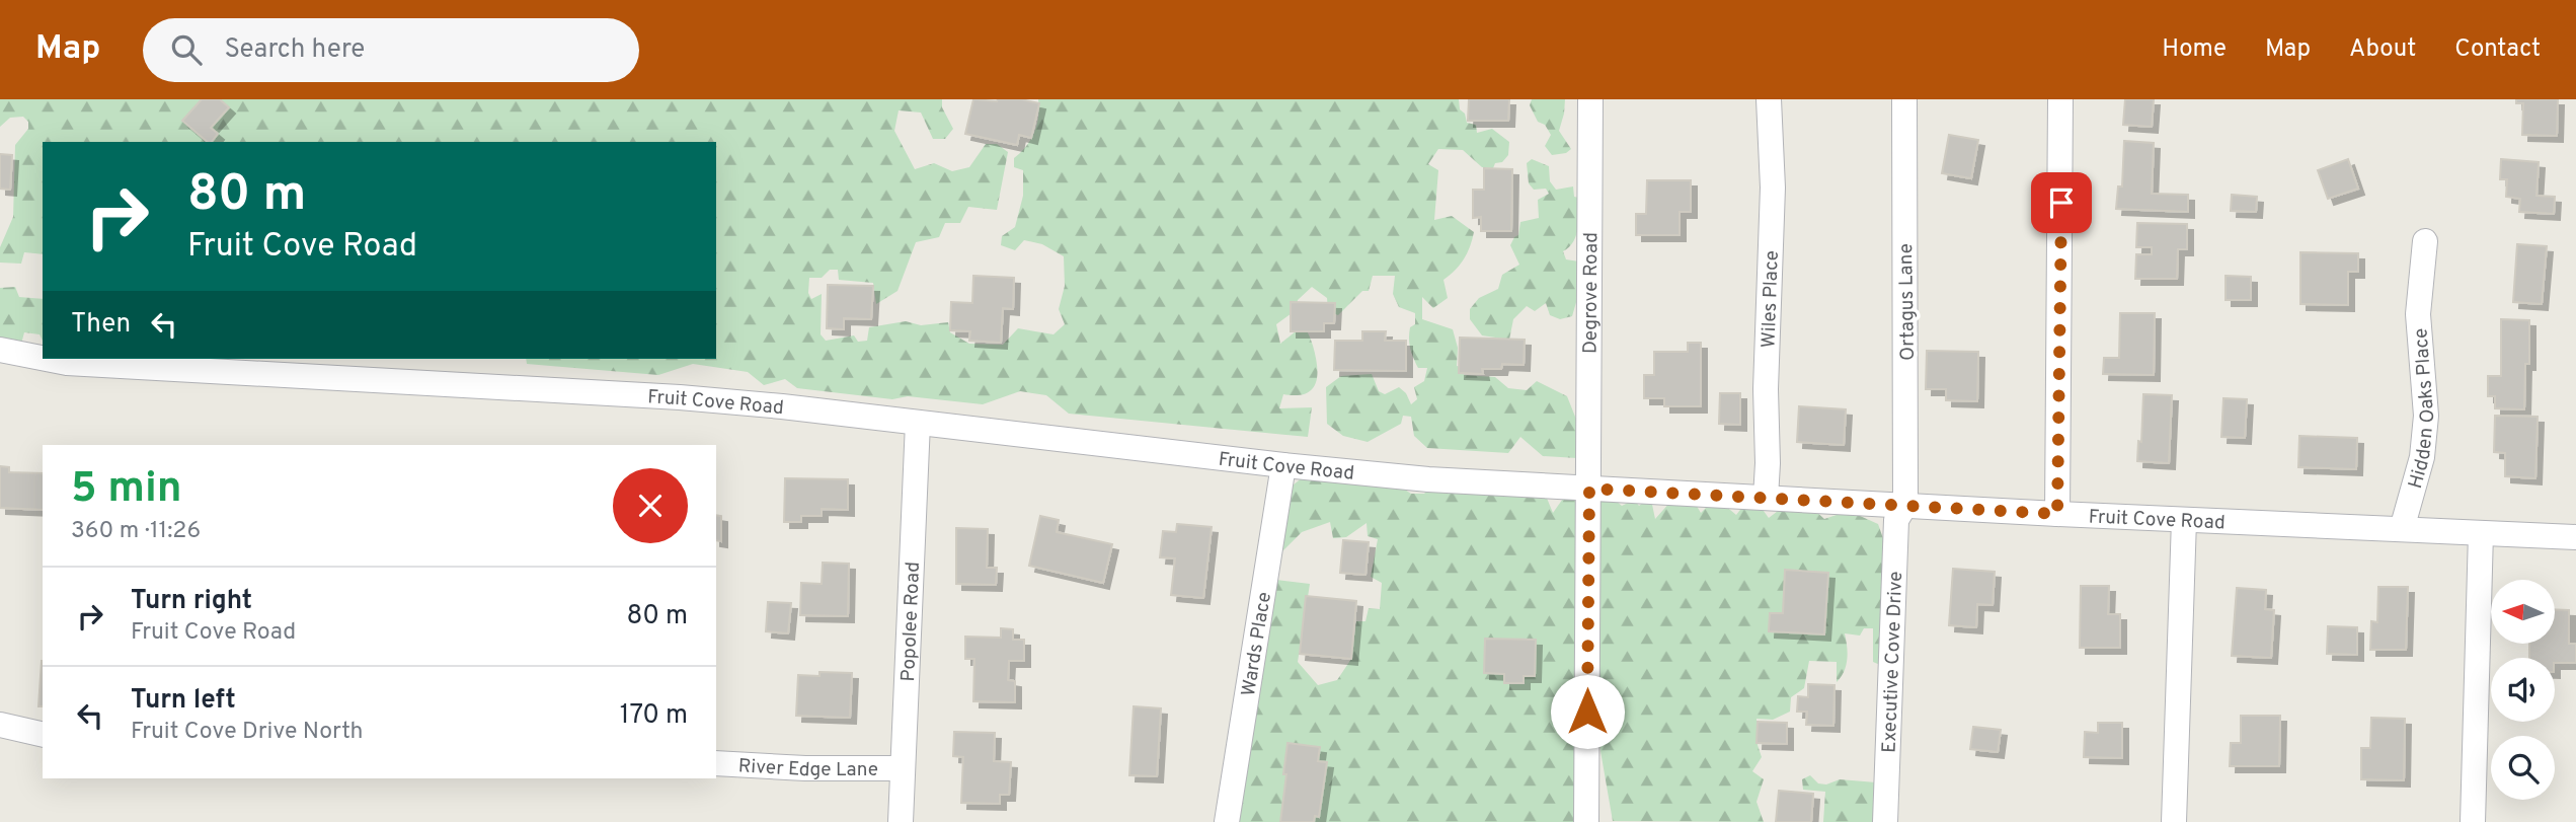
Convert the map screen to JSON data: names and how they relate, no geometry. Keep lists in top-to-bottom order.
{
  "streets": {
    "street": [
      "Degrove Road",
      "Wiles Place",
      "Ortagus Lane",
      "Fruit Cove Road",
      "Hidden Oaks Place",
      "Popolee Road",
      "Wards Place",
      "Executive Cove Drive",
      "River Edge Lane"
    ]
  },
  "crossings": [
    ["Degrove Road", "Fruit Cove Road"],
    ["Wiles Place", "Fruit Cove Road"],
    ["Ortagus Lane", "Fruit Cove Road"],
    ["Ortagus Lane", "Executive Cove Drive"],
    ["Fruit Cove Road", "Hidden Oaks Place"],
    ["Fruit Cove Road", "Popolee Road"],
    ["Fruit Cove Road", "Wards Place"],
    ["Fruit Cove Road", "Executive Cove Drive"],
    ["Popolee Road", "River Edge Lane"]
  ],
  "north": "left",
  "page": {
    "header": "Map",
    "search": "Search here",
    "nav": [
      "Home",
      "Map",
      "About",
      "Contact"
    ],
    "turn": ["80 m", "Fruit Cove Road"],
    "then": "Then",
    "heading": ["5 min", "360 m · 11:26"],
    "list": [
      {
        "name": "Turn right",
        "note": "Fruit Cove Road",
        "value": "80 m"
      },
      {
        "name": "Turn left",
        "note": "Fruit Cove Drive North",
        "value": "170 m"
      }
    ]
  }
}
